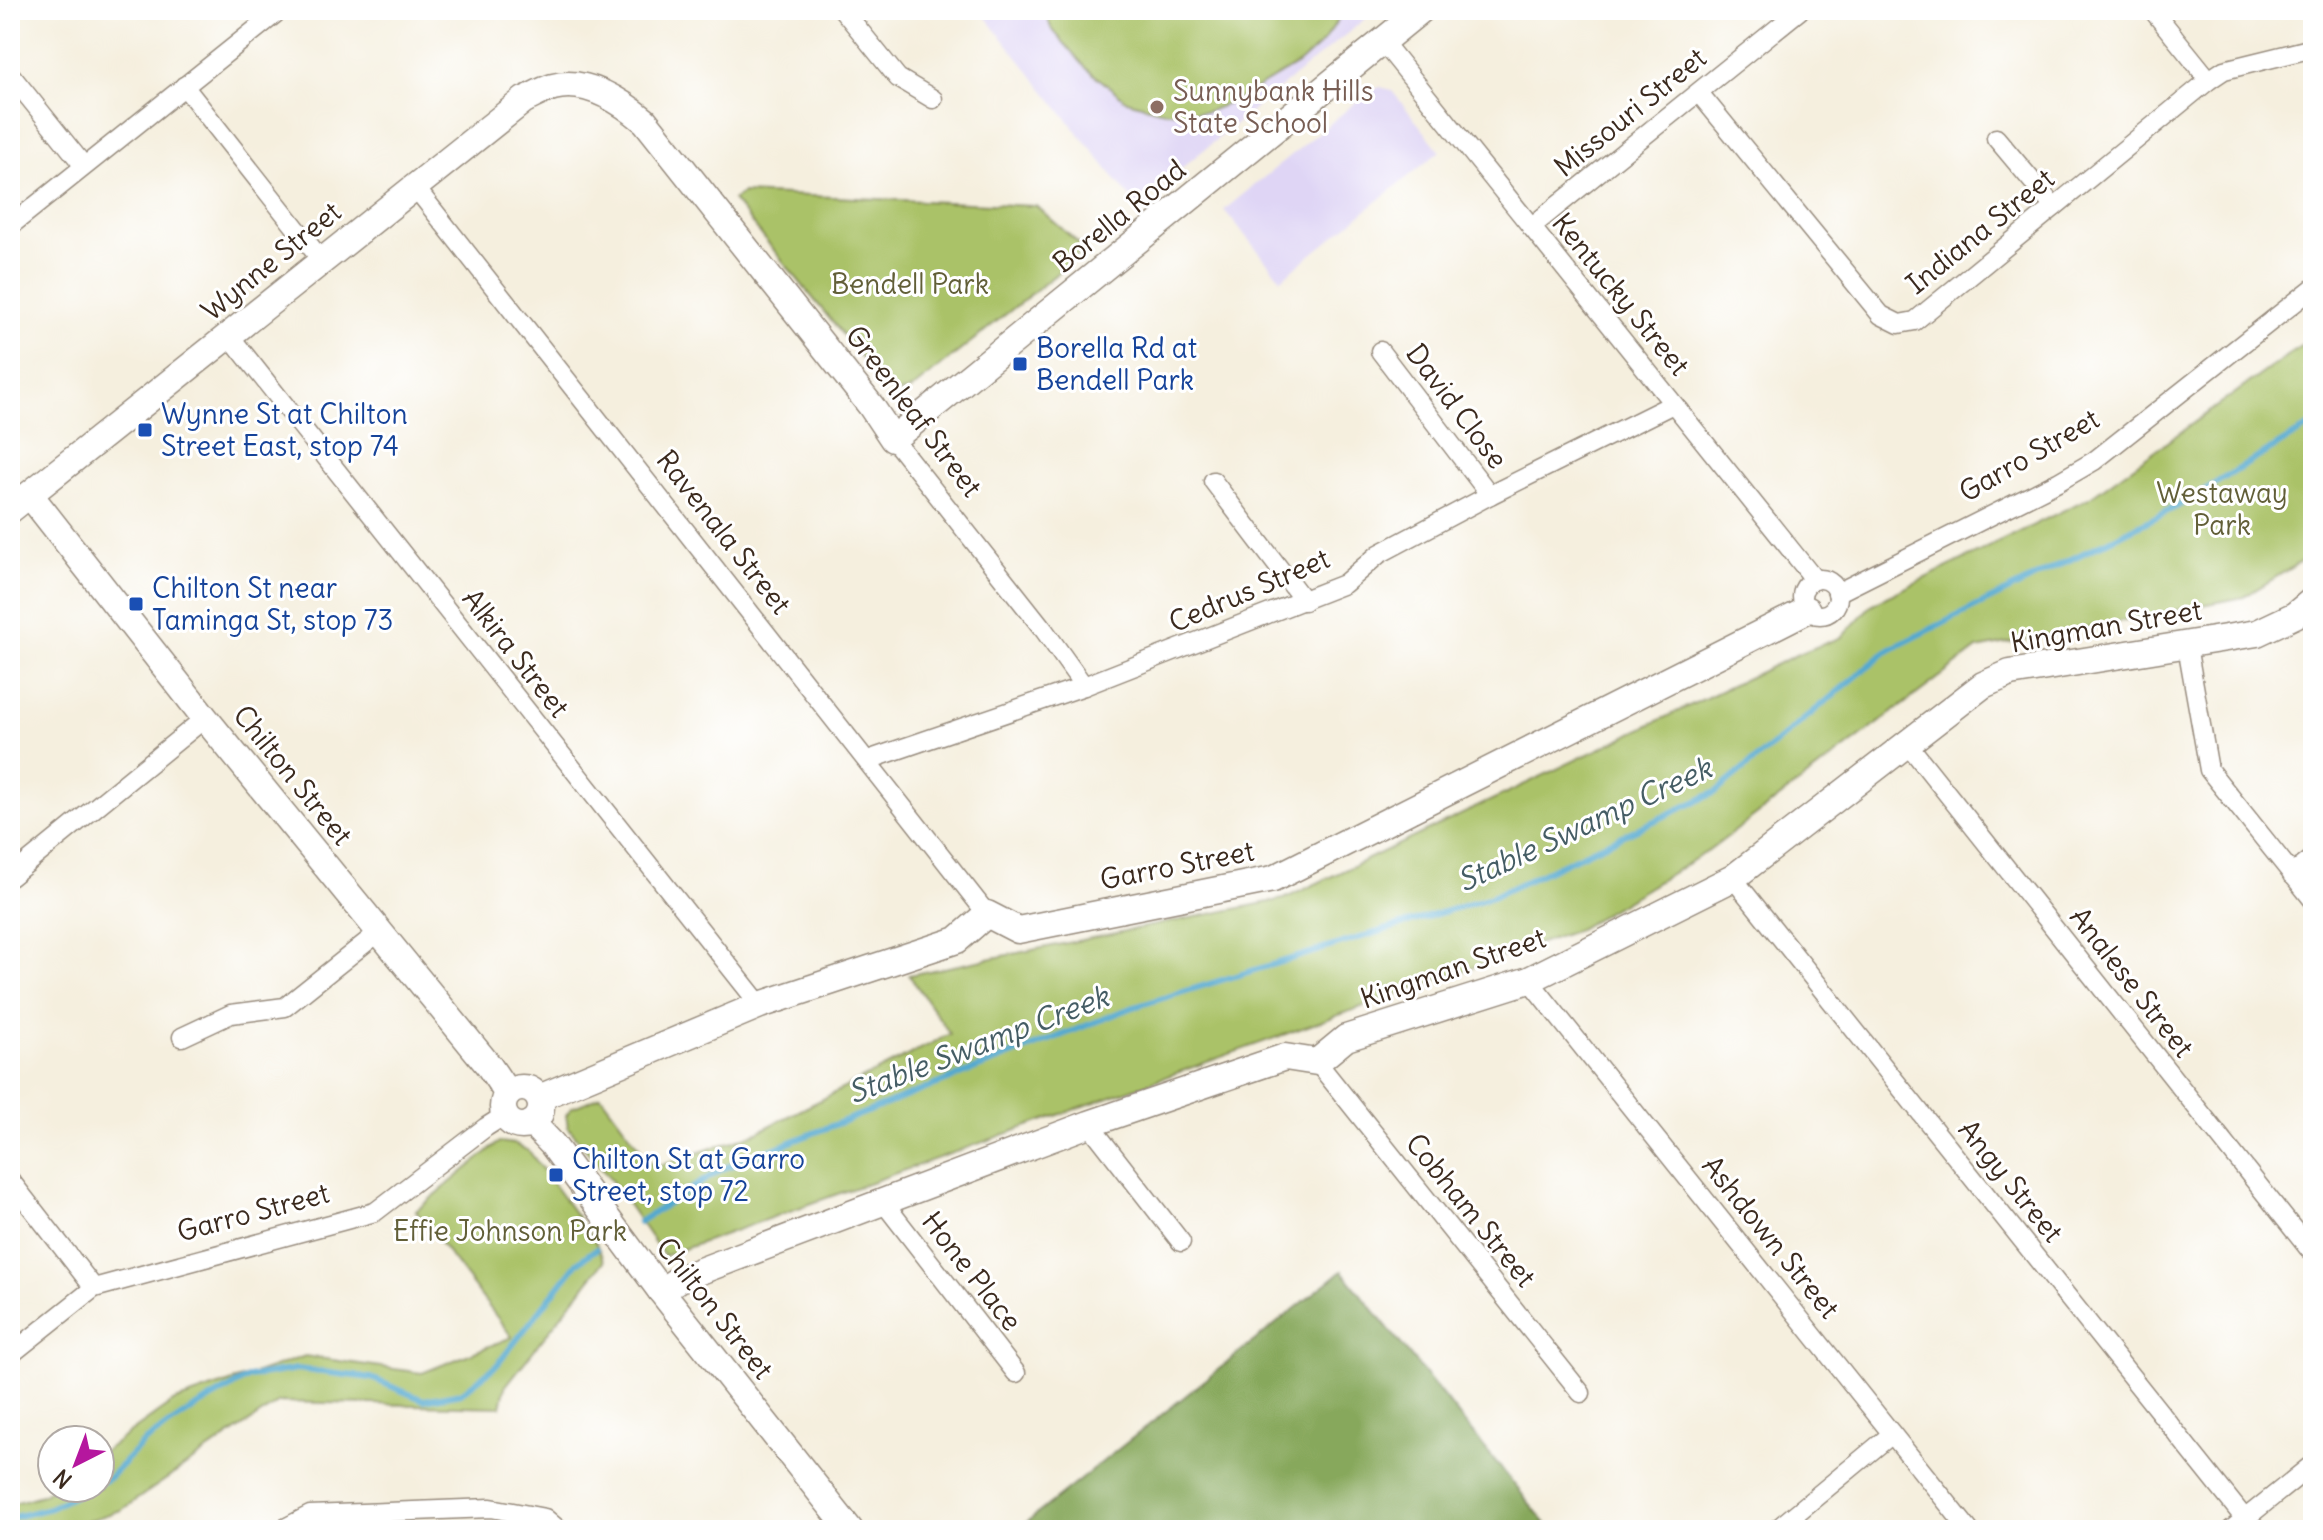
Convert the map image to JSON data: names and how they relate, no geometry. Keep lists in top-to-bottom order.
{
  "streets": {
    "street": [
      "Missouri Street",
      "Borella Road",
      "Indiana Street",
      "Wynne Street",
      "Kentucky Street",
      "David Close",
      "Greenleaf Street",
      "Garro Street",
      "Ravenala Street",
      "Cedrus Street",
      "Kingman Street",
      "Alkira Street",
      "Chilton Street",
      "Analese Street",
      "Angy Street",
      "Cobham Street",
      "Ashdown Street",
      "Hone Place"
    ]
  },
  "crossings": [
    ["Missouri Street", "Indiana Street"],
    ["Missouri Street", "Kentucky Street"],
    ["Borella Road", "Kentucky Street"],
    ["Borella Road", "Greenleaf Street"],
    ["Wynne Street", "Greenleaf Street"],
    ["Wynne Street", "Ravenala Street"],
    ["Wynne Street", "Alkira Street"],
    ["Wynne Street", "Chilton Street"],
    ["Kentucky Street", "Garro Street"],
    ["Kentucky Street", "Cedrus Street"],
    ["David Close", "Cedrus Street"],
    ["Greenleaf Street", "Cedrus Street"],
    ["Garro Street", "Ravenala Street"],
    ["Garro Street", "Chilton Street"],
    ["Ravenala Street", "Cedrus Street"],
    ["Kingman Street", "Analese Street"],
    ["Kingman Street", "Angy Street"],
    ["Kingman Street", "Cobham Street"],
    ["Kingman Street", "Ashdown Street"]
  ],
  "water": ["Stable Swamp Creek"],
  "parks": ["Bendell Park", "Westaway Park", "Effie Johnson Park"],
  "places": {
    "other": ["Sunnybank Hills State School"],
    "transit": [
      "Borella Rd at Bendell Park",
      "Wynne St at Chilton Street East, stop 74",
      "Chilton St near Taminga St, stop 73",
      "Chilton St at Garro Street, stop 72"
    ]
  },
  "north": "bottom left"
}
